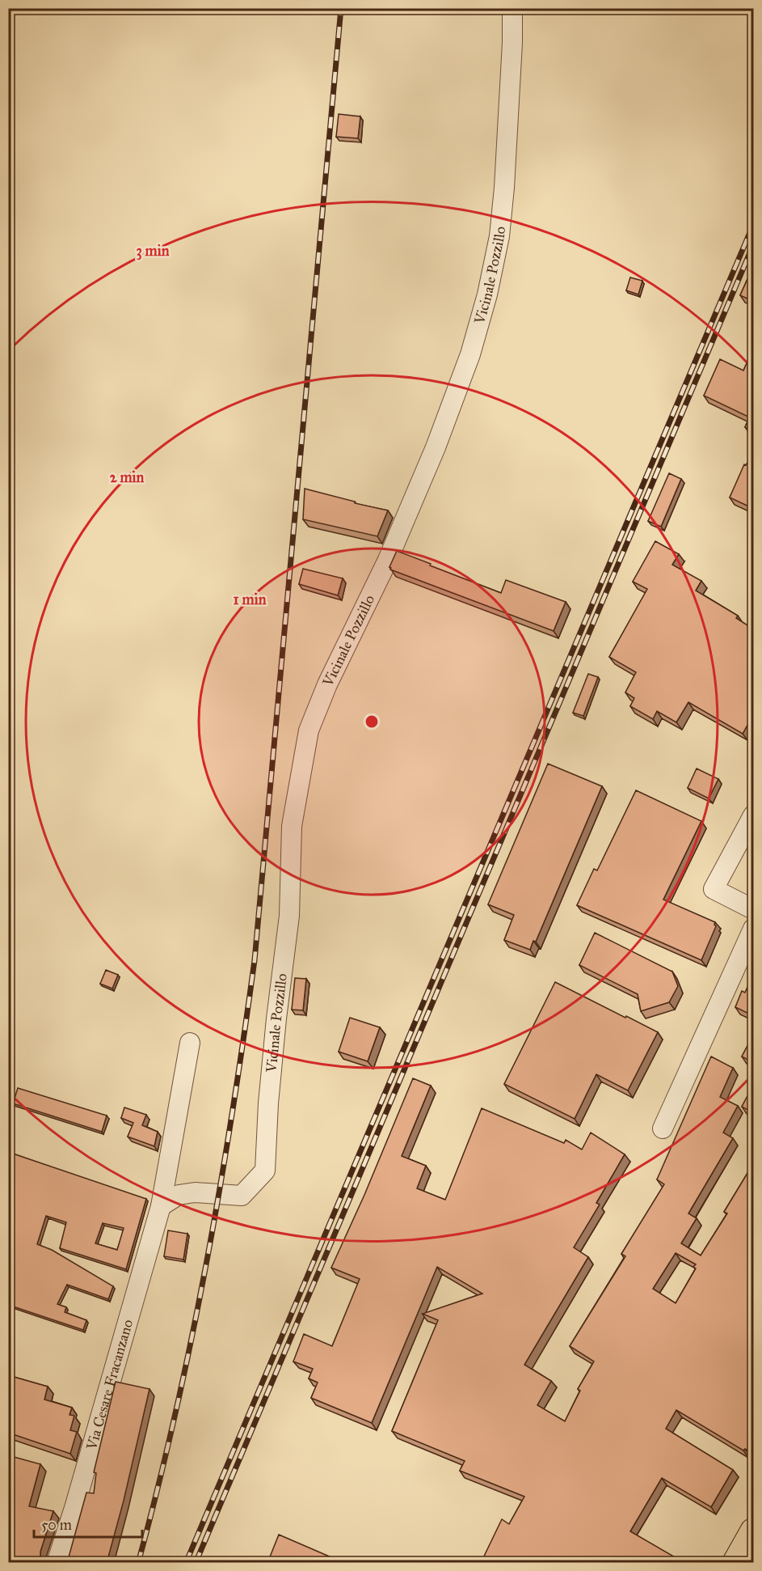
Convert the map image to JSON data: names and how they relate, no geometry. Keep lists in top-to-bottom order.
{
  "streets": {
    "street": ["Vicinale Pozzillo", "Via Cesare Fracanzano"]
  },
  "crossings": [
    ["Vicinale Pozzillo", "Via Cesare Fracanzano"]
  ],
  "scale_bar": "50 m",
  "rings": ["3 min", "2 min", "1 min"]
}
